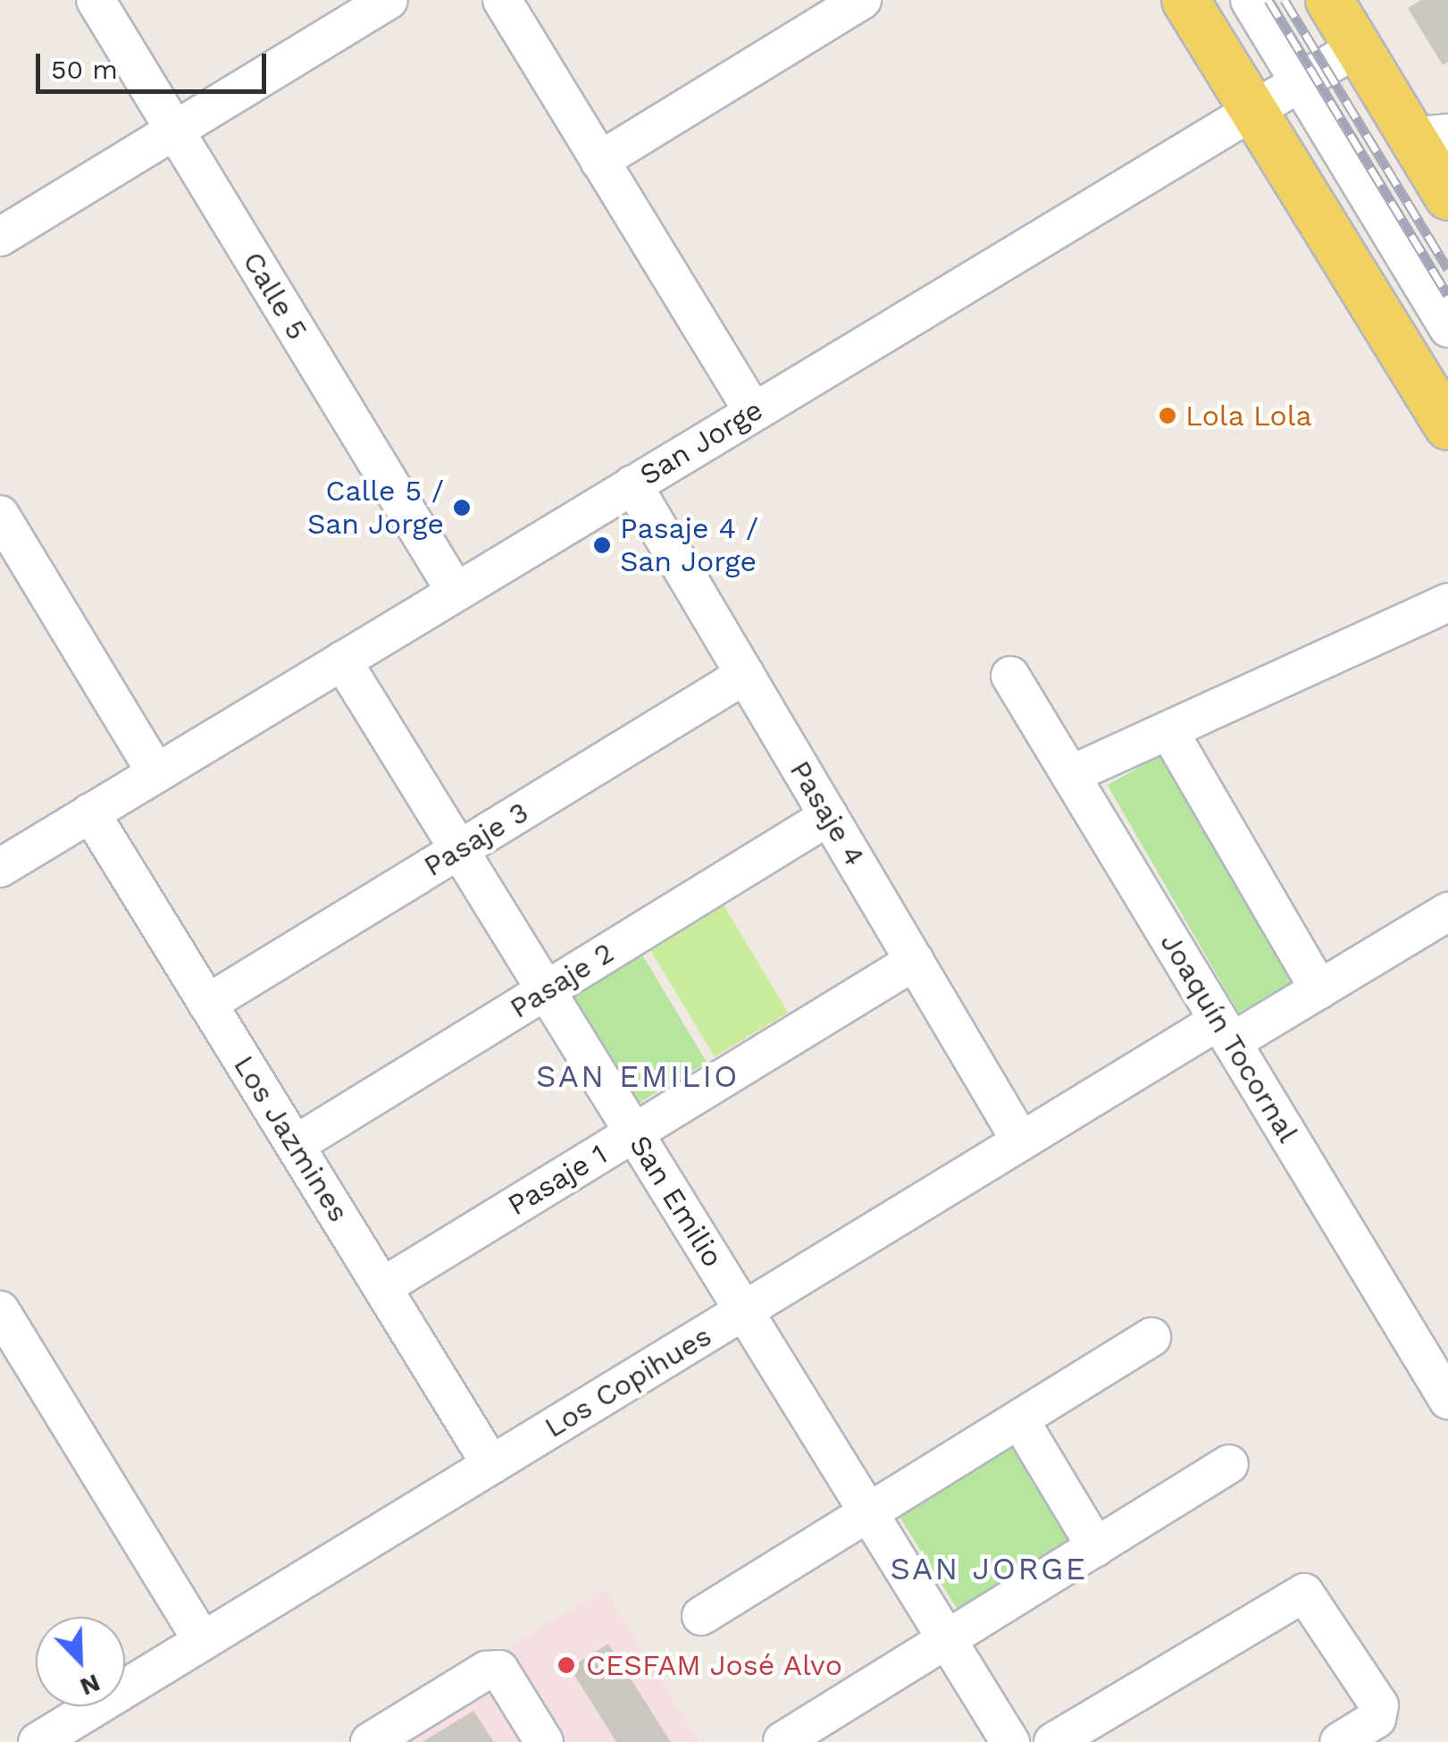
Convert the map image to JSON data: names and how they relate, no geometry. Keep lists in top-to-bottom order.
{
  "streets": {
    "street": [
      "Calle 5",
      "San Jorge",
      "Pasaje 4",
      "Pasaje 3",
      "Pasaje 2",
      "Joaquín Tocornal",
      "Los Jazmines",
      "Pasaje 1",
      "San Emilio",
      "Los Copihues"
    ]
  },
  "crossings": [
    ["Calle 5", "San Jorge"],
    ["San Jorge", "Pasaje 4"],
    ["San Jorge", "Los Jazmines"],
    ["San Jorge", "San Emilio"],
    ["Pasaje 4", "Pasaje 3"],
    ["Pasaje 4", "Pasaje 2"],
    ["Pasaje 4", "Pasaje 1"],
    ["Pasaje 4", "Los Copihues"],
    ["Pasaje 3", "Los Jazmines"],
    ["Pasaje 3", "San Emilio"],
    ["Pasaje 2", "Los Jazmines"],
    ["Pasaje 2", "San Emilio"],
    ["Joaquín Tocornal", "Los Copihues"],
    ["Los Jazmines", "Pasaje 1"],
    ["Los Jazmines", "Los Copihues"],
    ["Pasaje 1", "San Emilio"],
    ["San Emilio", "Los Copihues"]
  ],
  "districts": ["SAN EMILIO", "SAN JORGE"],
  "places": [
    "Lola Lola",
    "Calle 5 / San Jorge",
    "Pasaje 4 / San Jorge",
    "CESFAM José Alvo"
  ],
  "scale_bar": "50 m",
  "north": "bottom right"
}
